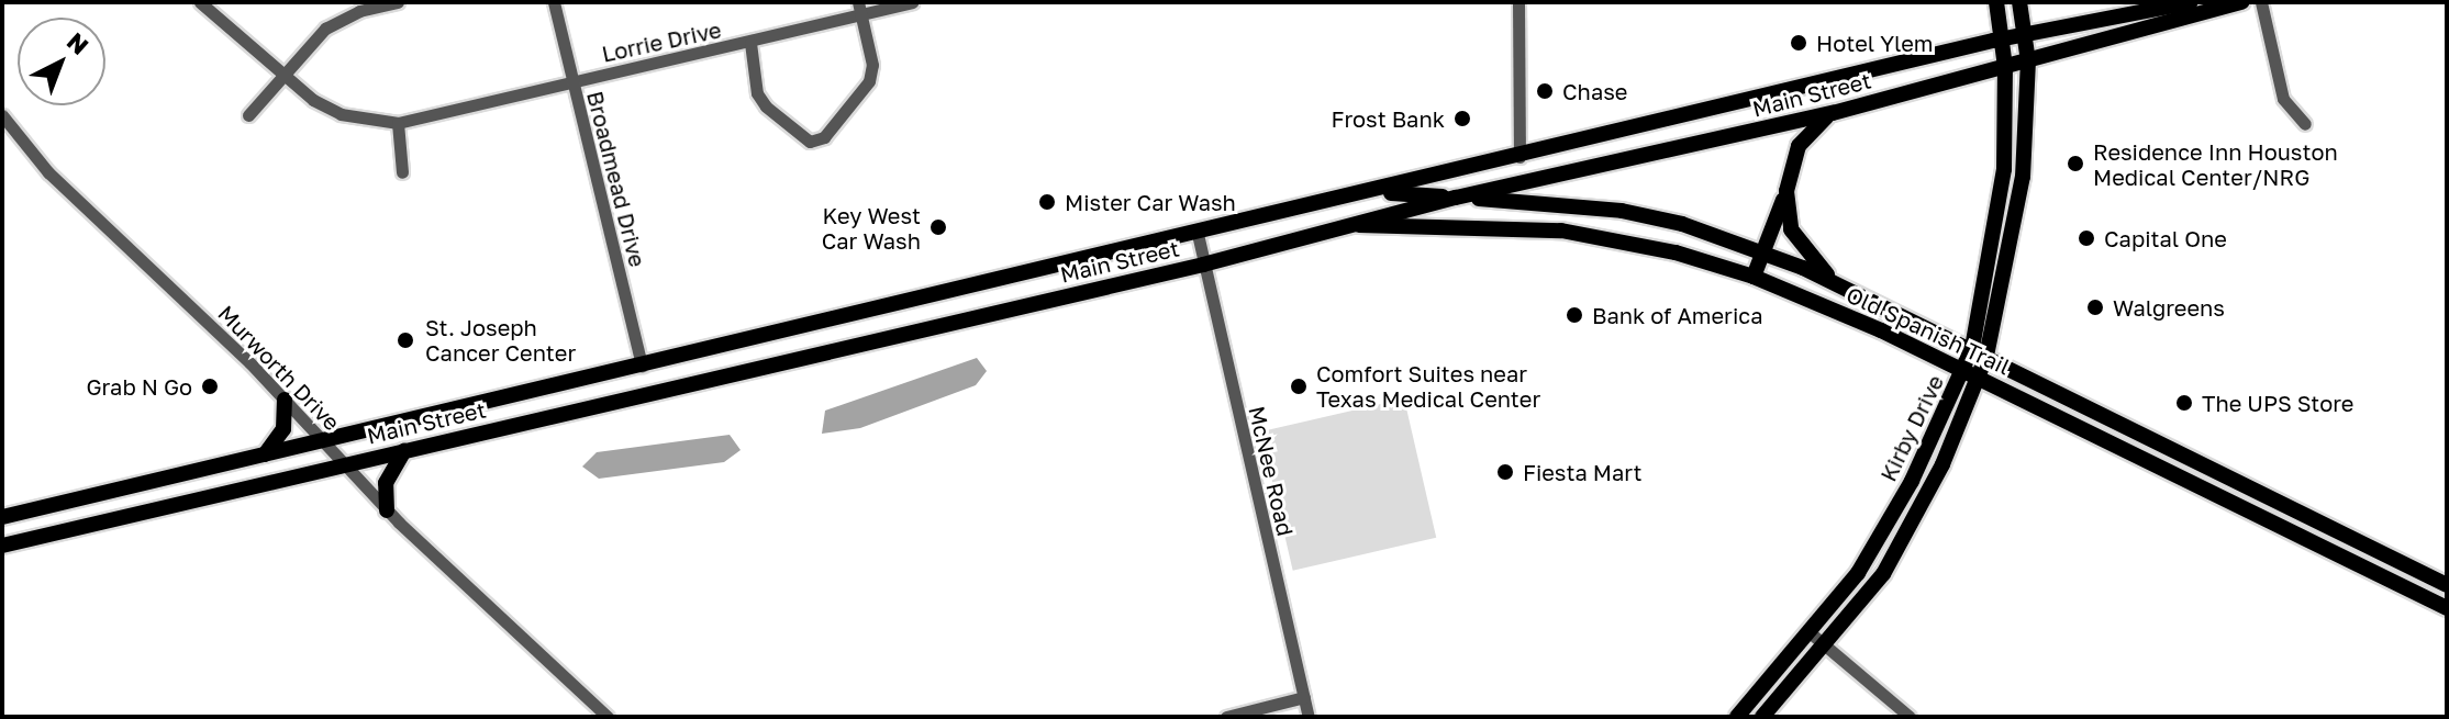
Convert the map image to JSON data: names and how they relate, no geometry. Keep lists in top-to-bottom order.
{
  "streets": {
    "main road": ["Main Street", "Old Spanish Trail", "Kirby Drive"],
    "street": [
      "Lorrie Drive",
      "Broadmead Drive",
      "Murworth Drive",
      "McNee Road"
    ]
  },
  "crossings": [
    ["Lorrie Drive", "Broadmead Drive"],
    ["Main Street", "Broadmead Drive"],
    ["Main Street", "Old Spanish Trail"],
    ["Main Street", "Murworth Drive"],
    ["Main Street", "Kirby Drive"],
    ["Main Street", "McNee Road"],
    ["Old Spanish Trail", "Kirby Drive"]
  ],
  "places": [
    "Hotel Ylem",
    "Chase",
    "Frost Bank",
    "Residence Inn Houston Medical Center/NRG",
    "Mister Car Wash",
    "Key West Car Wash",
    "Capital One",
    "Walgreens",
    "Bank of America",
    "St. Joseph Cancer Center",
    "Grab N Go",
    "Comfort Suites near Texas Medical Center",
    "The UPS Store",
    "Fiesta Mart"
  ],
  "north": "top right"
}
